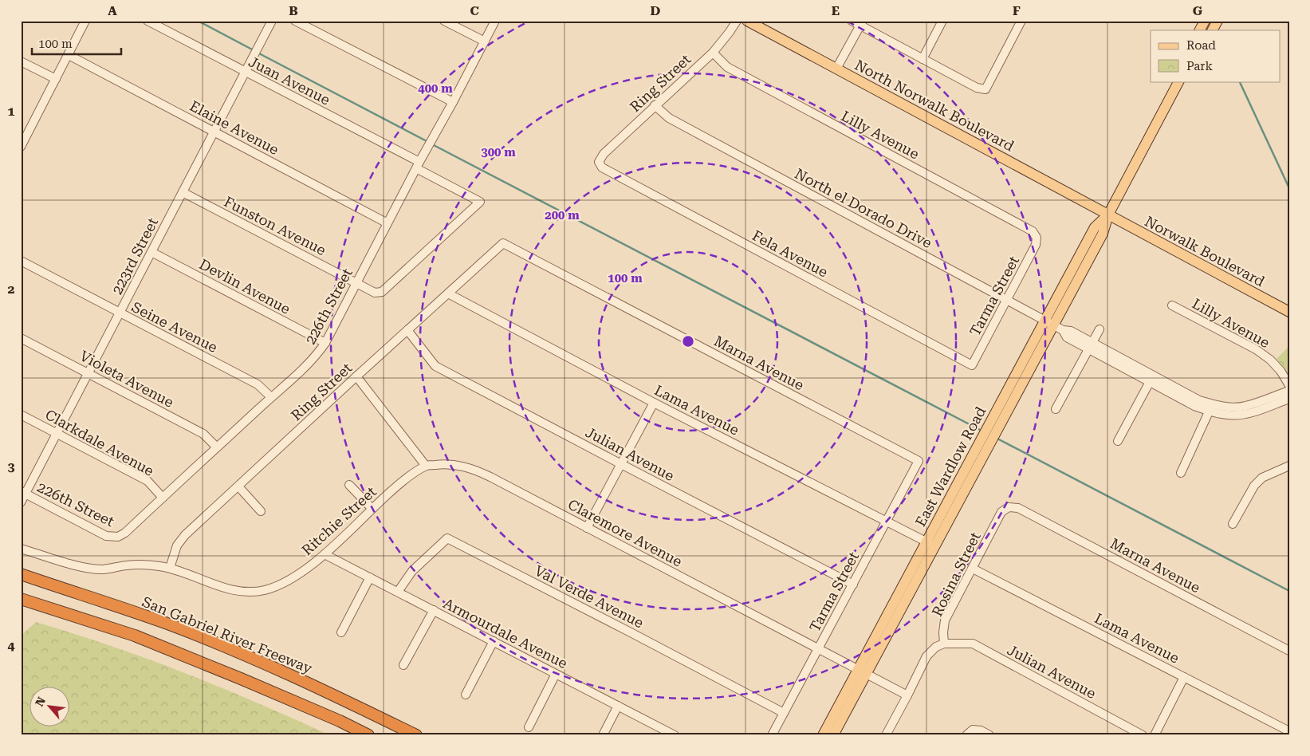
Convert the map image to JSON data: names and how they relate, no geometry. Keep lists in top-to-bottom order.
{
  "streets": {
    "highway": ["San Gabriel River Freeway"],
    "main road": ["North Norwalk Boulevard", "Norwalk Boulevard", "East Wardlow Road"],
    "street": [
      "Juan Avenue",
      "Ring Street",
      "Elaine Avenue",
      "Lilly Avenue",
      "North el Dorado Drive",
      "Funston Avenue",
      "Fela Avenue",
      "223rd Street",
      "Devlin Avenue",
      "Tarma Street",
      "226th Street",
      "Seine Avenue",
      "Marna Avenue",
      "Violeta Avenue",
      "Lama Avenue",
      "Clarkdale Avenue",
      "Julian Avenue",
      "Ritchie Street",
      "Claremore Avenue",
      "Rosina Street",
      "Val Verde Avenue",
      "Armourdale Avenue"
    ]
  },
  "crossings": [
    ["Juan Avenue", "Funston Avenue"],
    ["Juan Avenue", "223rd Street"],
    ["Juan Avenue", "226th Street"],
    ["Ring Street", "Lilly Avenue"],
    ["Ring Street", "North el Dorado Drive"],
    ["Ring Street", "Fela Avenue"],
    ["Ring Street", "Marna Avenue"],
    ["Ring Street", "Lama Avenue"],
    ["Ring Street", "Julian Avenue"],
    ["Ring Street", "Ritchie Street"],
    ["North Norwalk Boulevard", "Norwalk Boulevard"],
    ["North Norwalk Boulevard", "East Wardlow Road"],
    ["Elaine Avenue", "223rd Street"],
    ["Elaine Avenue", "226th Street"],
    ["Lilly Avenue", "Tarma Street"],
    ["North el Dorado Drive", "Tarma Street"],
    ["North el Dorado Drive", "East Wardlow Road"],
    ["Funston Avenue", "223rd Street"],
    ["Funston Avenue", "226th Street"],
    ["Norwalk Boulevard", "East Wardlow Road"],
    ["Fela Avenue", "Tarma Street"],
    ["223rd Street", "Devlin Avenue"],
    ["223rd Street", "226th Street"],
    ["223rd Street", "Seine Avenue"],
    ["223rd Street", "Violeta Avenue"],
    ["223rd Street", "Clarkdale Avenue"],
    ["Devlin Avenue", "226th Street"],
    ["Tarma Street", "Marna Avenue"],
    ["Tarma Street", "Lama Avenue"],
    ["Tarma Street", "Julian Avenue"],
    ["Tarma Street", "Claremore Avenue"],
    ["Tarma Street", "Val Verde Avenue"],
    ["226th Street", "Seine Avenue"],
    ["226th Street", "Violeta Avenue"],
    ["226th Street", "Clarkdale Avenue"],
    ["Marna Avenue", "Rosina Street"],
    ["Lama Avenue", "East Wardlow Road"],
    ["Lama Avenue", "Rosina Street"],
    ["Julian Avenue", "Rosina Street"],
    ["East Wardlow Road", "Claremore Avenue"],
    ["Ritchie Street", "Claremore Avenue"],
    ["Ritchie Street", "Armourdale Avenue"],
    ["Val Verde Avenue", "Armourdale Avenue"]
  ],
  "legend": ["Road", "Park"],
  "scale_bar": "100 m",
  "north": "top left",
  "grid": {
    "columns": [
      "A",
      "B",
      "C",
      "D",
      "E",
      "F",
      "G"
    ],
    "rows": [
      "1",
      "2",
      "3",
      "4"
    ]
  },
  "rings": [
    "400 m",
    "300 m",
    "200 m",
    "100 m"
  ]
}
